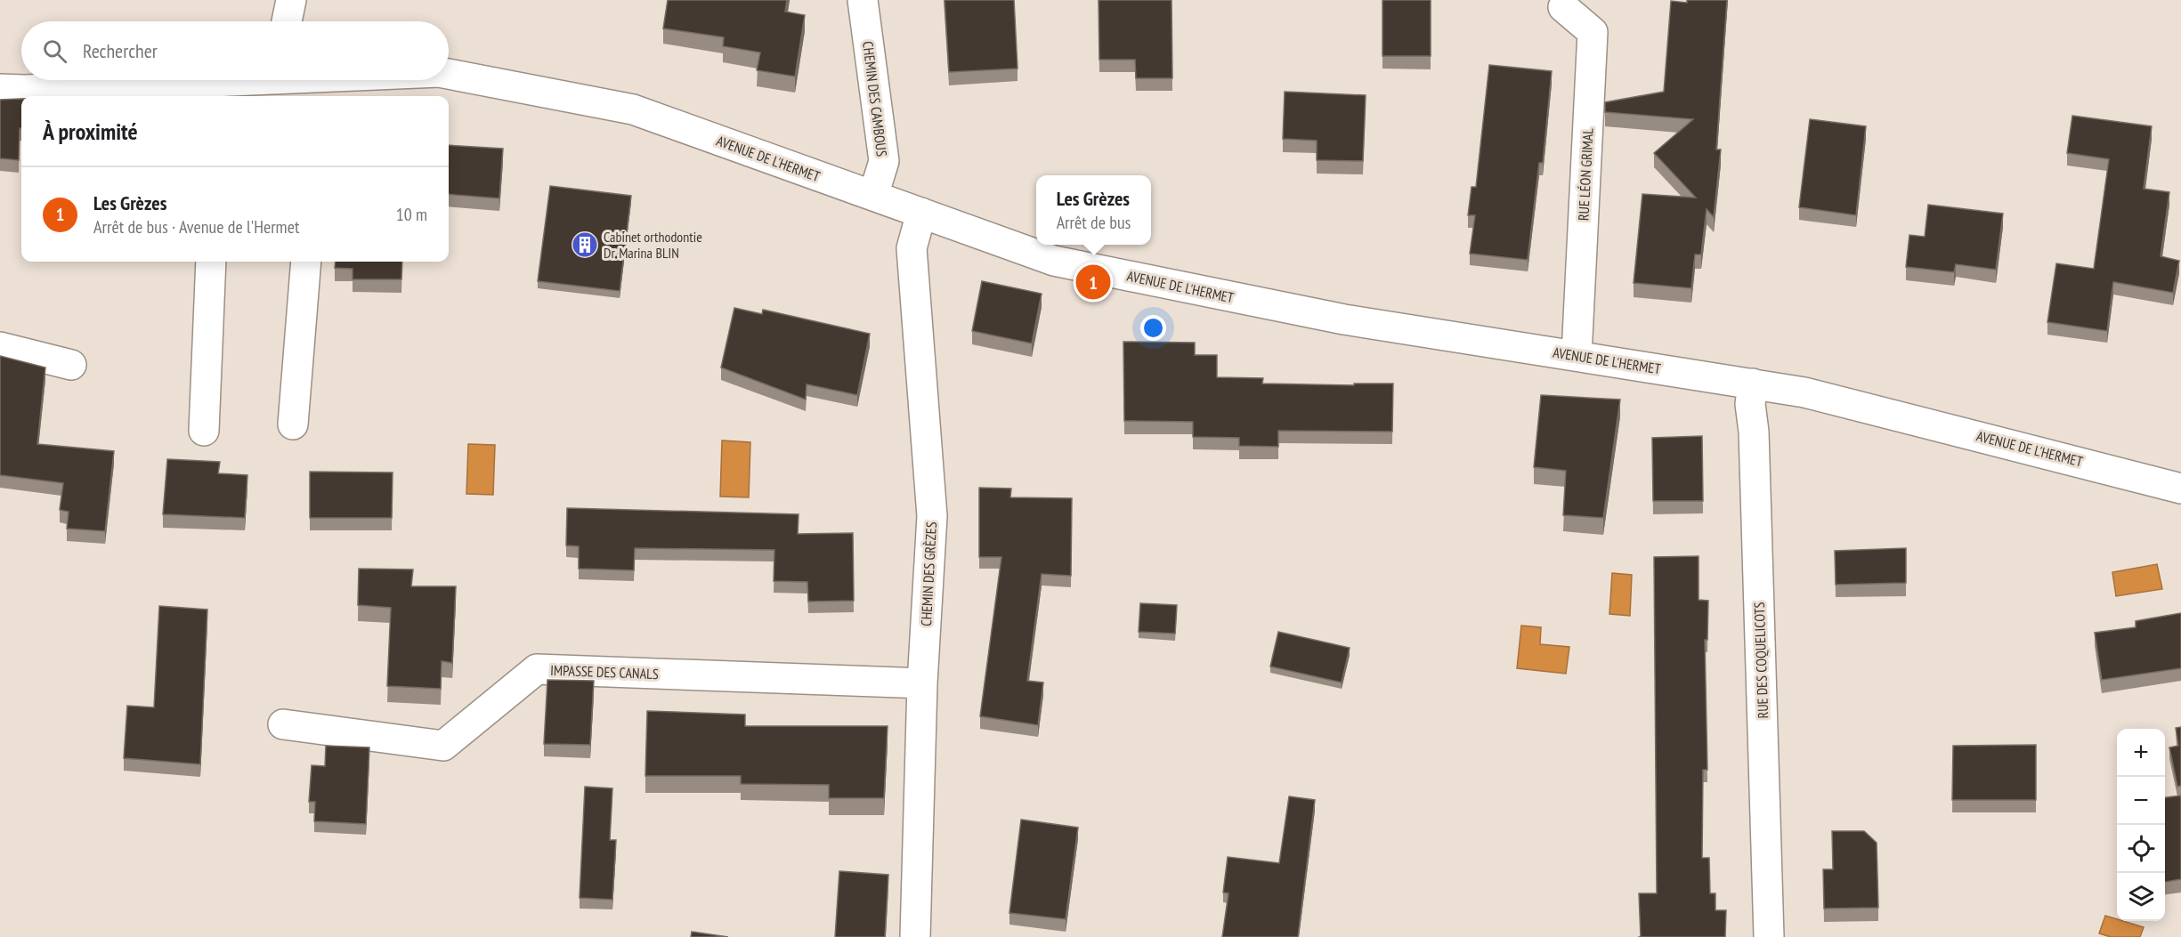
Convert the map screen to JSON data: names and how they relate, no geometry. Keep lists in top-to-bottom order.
{
  "streets": {
    "street": [
      "CHEMIN DES CAMBOUS",
      "AVENUE DE L'HERMET",
      "RUE LÉON GRIMAL",
      "CHEMIN DES GRÈZES",
      "RUE DES COQUELICOTS",
      "IMPASSE DES CANALS"
    ]
  },
  "crossings": [
    ["CHEMIN DES CAMBOUS", "AVENUE DE L'HERMET"],
    ["AVENUE DE L'HERMET", "RUE LÉON GRIMAL"],
    ["AVENUE DE L'HERMET", "CHEMIN DES GRÈZES"],
    ["AVENUE DE L'HERMET", "RUE DES COQUELICOTS"],
    ["CHEMIN DES GRÈZES", "IMPASSE DES CANALS"]
  ],
  "places": {
    "building": ["Cabinet orthodontie Dr. Marina BLIN"]
  },
  "page": {
    "search": "Rechercher",
    "heading": "À proximité",
    "list": [
      {
        "mark": "1",
        "name": "Les Grèzes",
        "note": "Arrêt de bus · Avenue de l'Hermet",
        "value": "10 m"
      }
    ],
    "popup": ["Les Grèzes", "Arrêt de bus"],
    "pins": "1",
    "map_buttons": ["+", "−"]
  }
}
